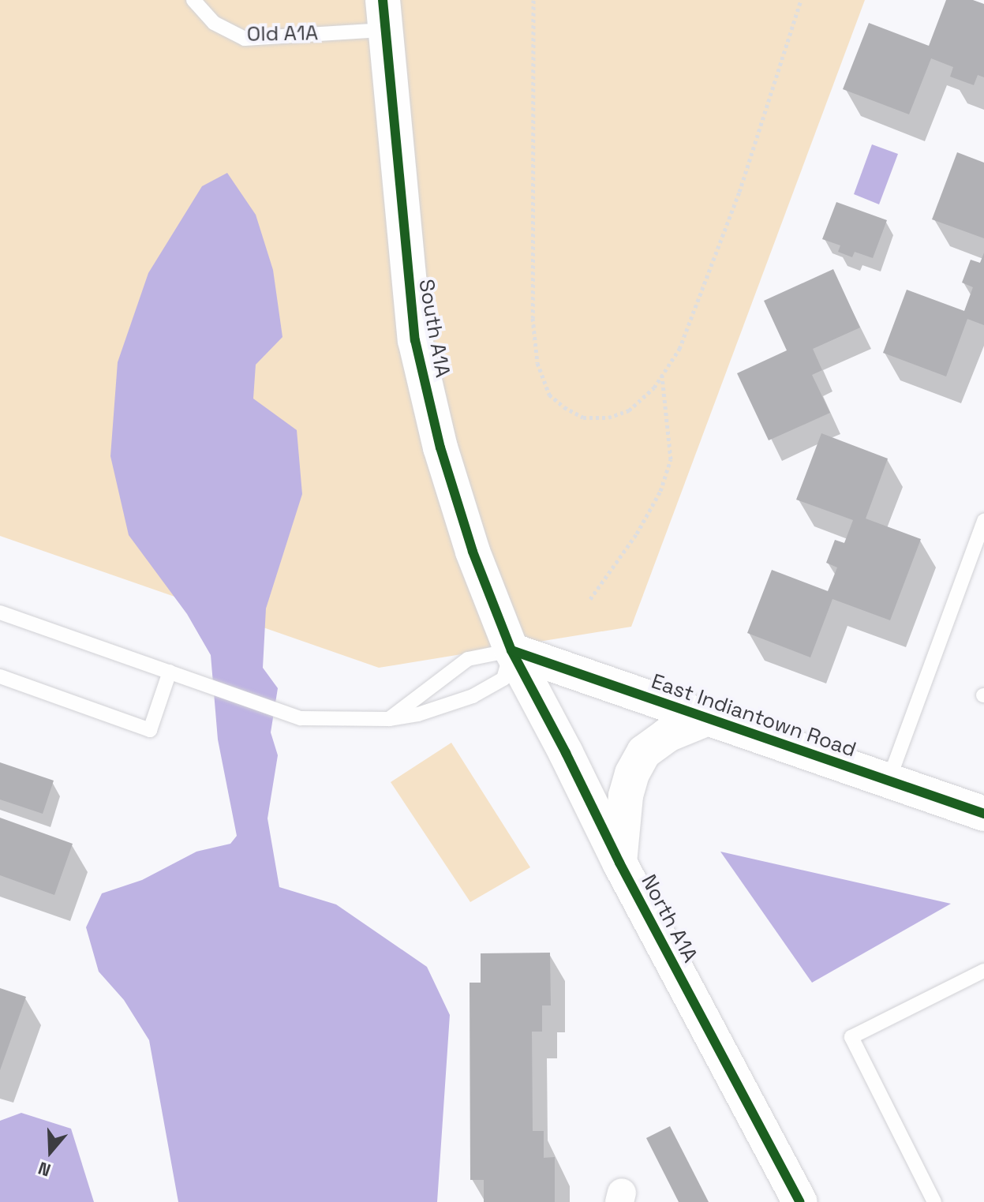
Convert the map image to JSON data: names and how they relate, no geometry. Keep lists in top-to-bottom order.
{
  "streets": {
    "street": ["South A1A", "East Indiantown Road", "North A1A"],
    "lane": ["Old A1A"]
  },
  "crossings": [
    ["Old A1A", "South A1A"],
    ["South A1A", "East Indiantown Road"],
    ["South A1A", "North A1A"],
    ["East Indiantown Road", "North A1A"]
  ],
  "north": "bottom"
}
